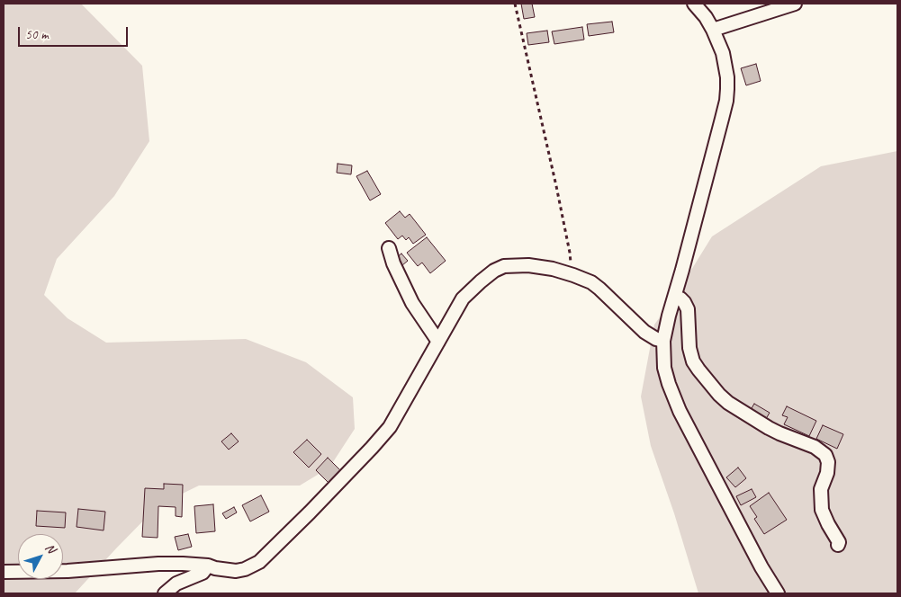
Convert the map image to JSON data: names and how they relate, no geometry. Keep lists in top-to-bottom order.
{
  "scale_bar": "50 m",
  "north": "top right"
}
